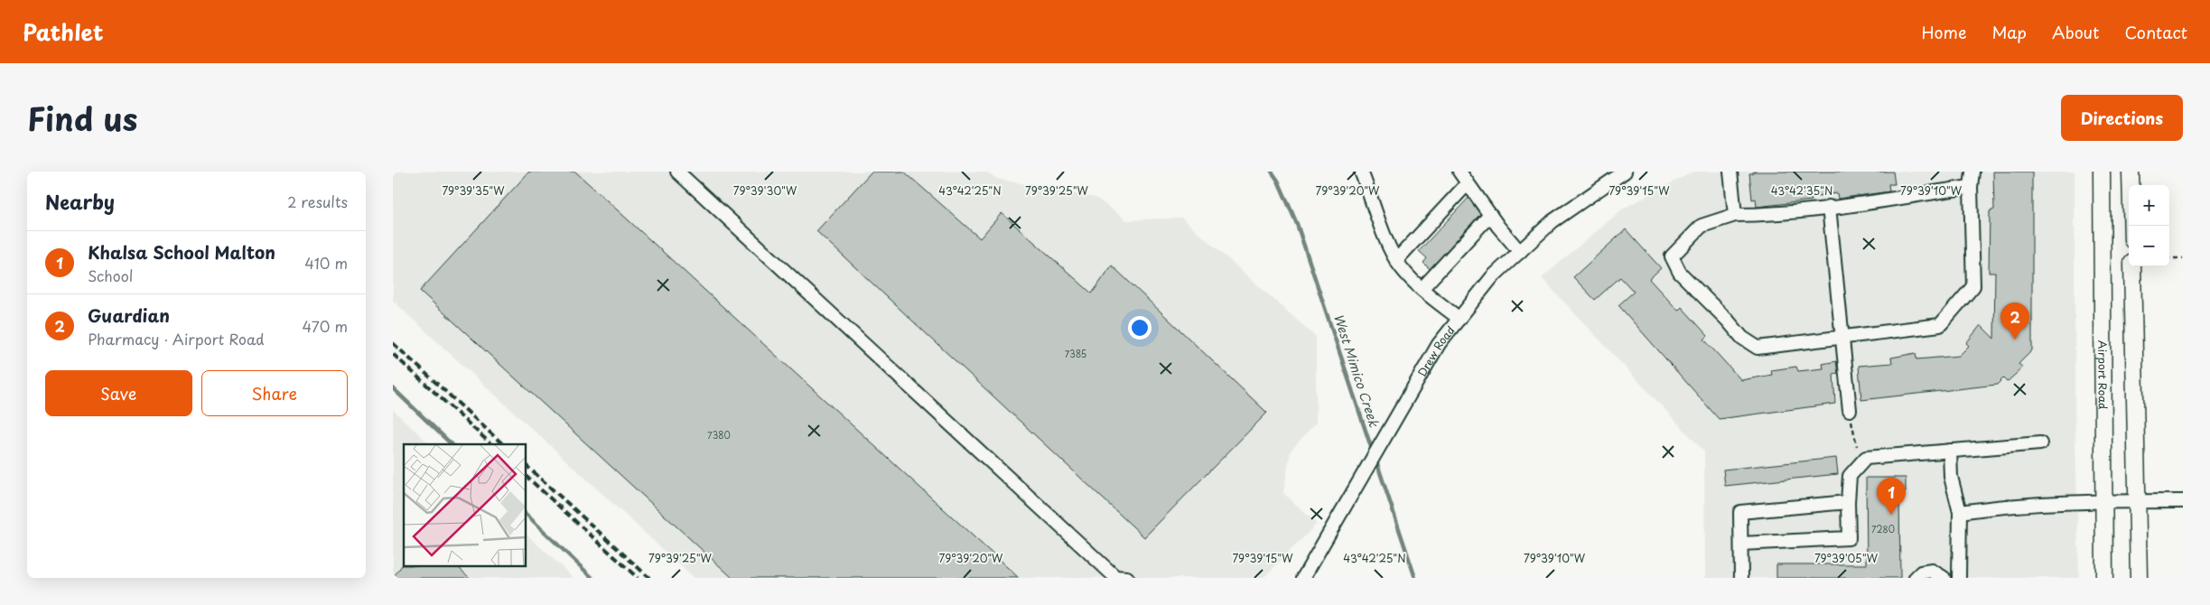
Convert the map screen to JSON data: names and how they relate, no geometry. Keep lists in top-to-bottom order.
{
  "streets": {
    "main road": ["Airport Road"],
    "street": ["Drew Road"]
  },
  "water": ["West Mimico Creek"],
  "house_numbers": ["7385", "7380", "7280"],
  "page": {
    "header": "Pathlet",
    "nav": [
      "Home",
      "Map",
      "About",
      "Contact"
    ],
    "title": "Find us",
    "buttons": [
      "Directions",
      ["Save", "Share"]
    ],
    "heading": ["Nearby", "2 results"],
    "map_buttons": ["+", "−"],
    "list": [
      {
        "mark": "1",
        "name": "Khalsa School Malton",
        "note": "School",
        "value": "410 m"
      },
      {
        "mark": "2",
        "name": "Guardian",
        "note": "Pharmacy · Airport Road",
        "value": "470 m"
      }
    ],
    "pins": ["2", "1"]
  },
  "coordinates": [
    "43°42'25\"N",
    "43°42'35\"N",
    "79°39'35\"W",
    "79°39'30\"W",
    "79°39'25\"W",
    "79°39'20\"W",
    "79°39'15\"W",
    "79°39'10\"W",
    "79°39'05\"W"
  ]
}
